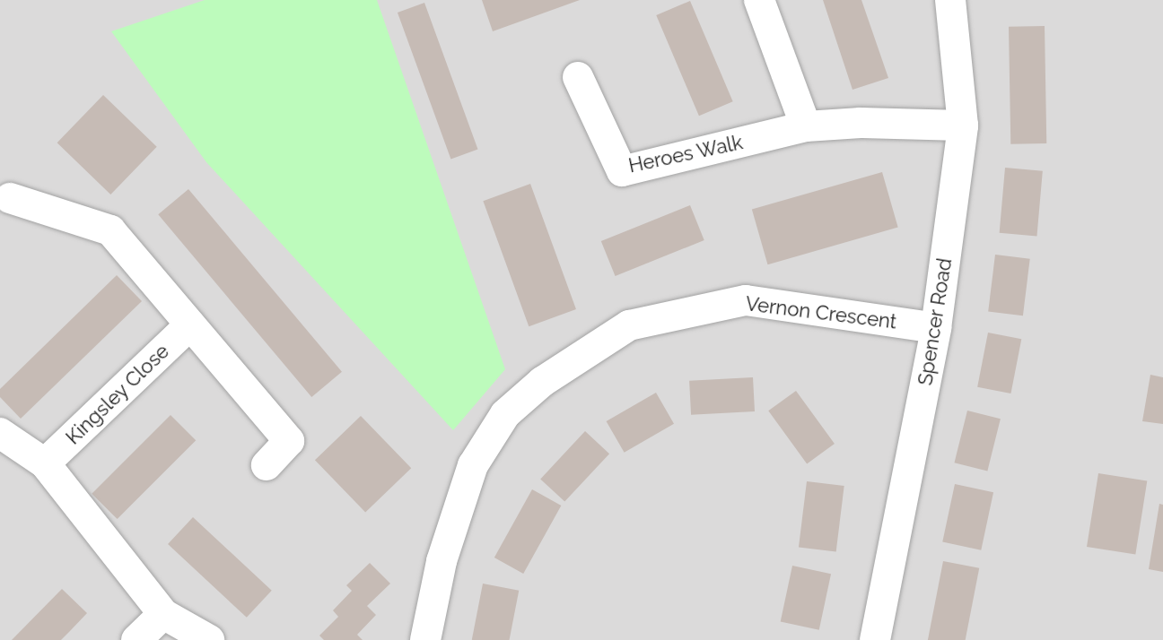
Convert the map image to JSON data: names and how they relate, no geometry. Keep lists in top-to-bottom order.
{
  "streets": {
    "street": [
      "Heroes Walk",
      "Vernon Crescent",
      "Spencer Road",
      "Kingsley Close"
    ]
  },
  "crossings": [
    ["Heroes Walk", "Spencer Road"],
    ["Vernon Crescent", "Spencer Road"]
  ]
}
